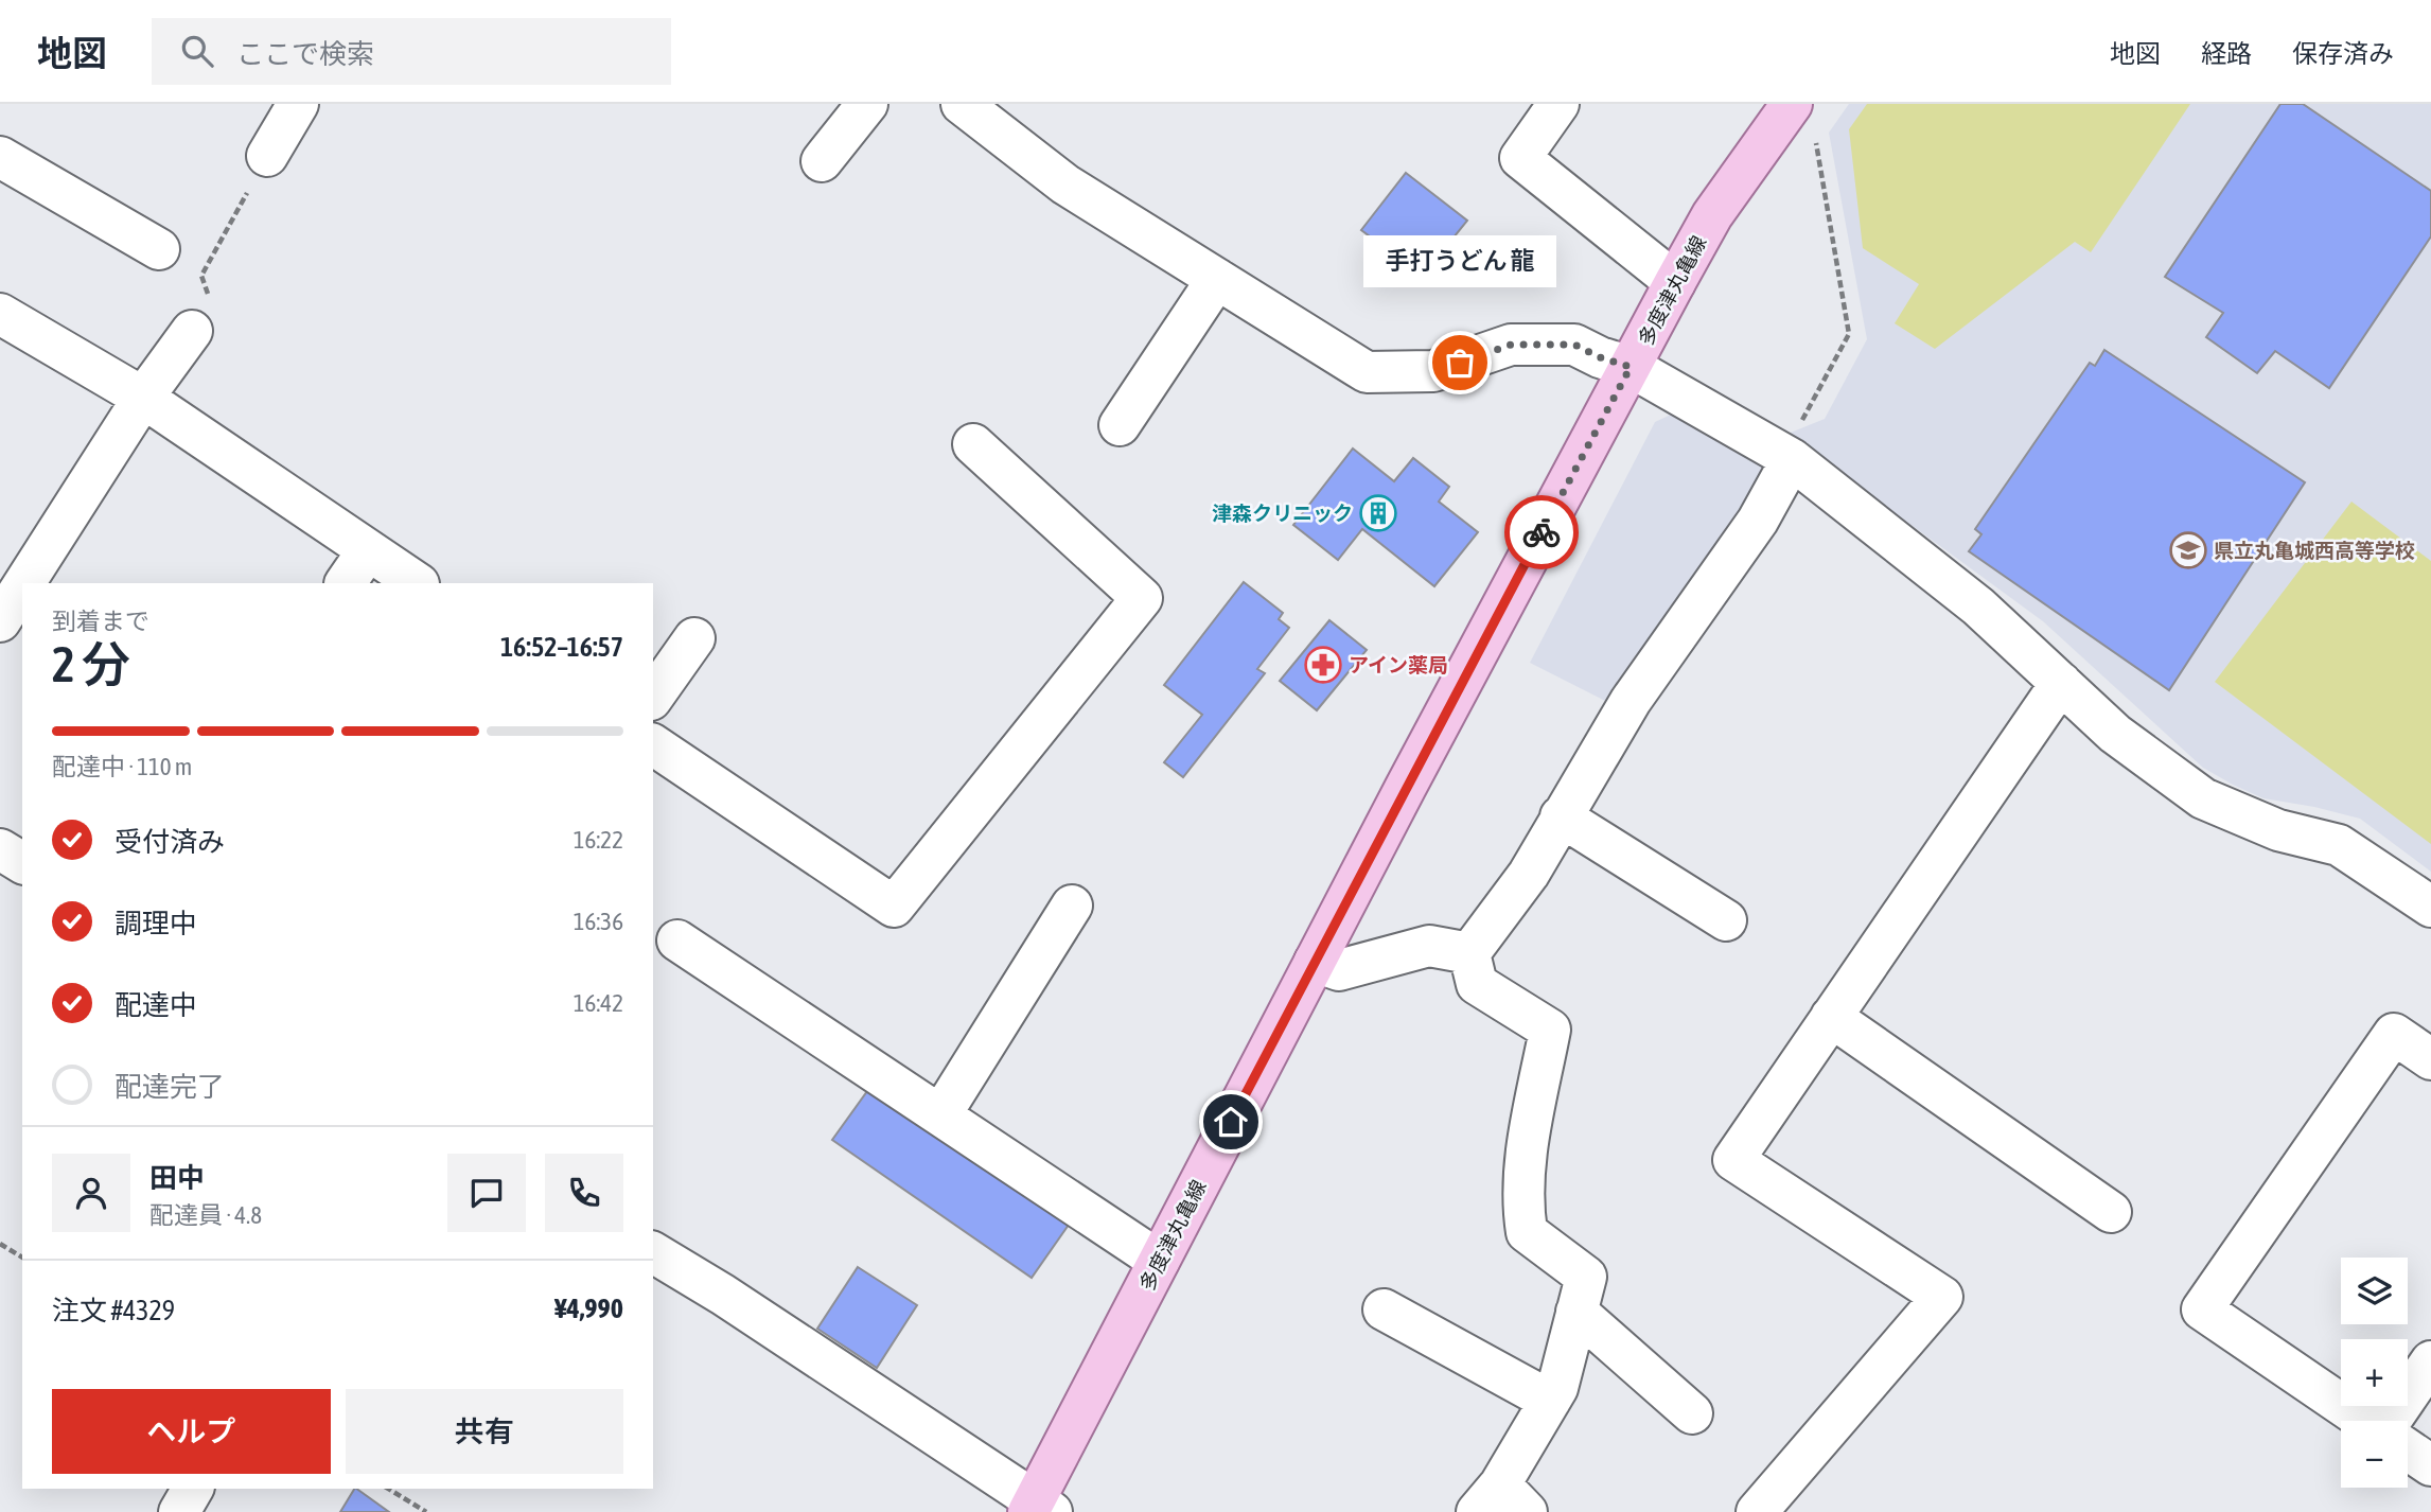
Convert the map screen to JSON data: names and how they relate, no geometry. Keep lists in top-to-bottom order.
{
  "streets": {
    "main road": ["多度津丸亀線"]
  },
  "places": {
    "other": ["手打うどん 龍"],
    "building": ["津森クリニック"],
    "school or university": ["県立丸亀城西高等学校"],
    "pharmacy": ["アイン薬局"]
  },
  "page": {
    "header": "地図",
    "search": "ここで検索",
    "nav": ["地図", "経路", "保存済み"],
    "bubble": "手打うどん 龍",
    "heading": ["2 分", "到着まで", "16:52–16:57"],
    "panel": [
      "田中",
      "配達員 · 4.8",
      "注文 #4329",
      "¥4,990"
    ],
    "bar": "配達中 · 110 m",
    "list": [
      ["受付済み", "16:22"],
      ["調理中", "16:36"],
      ["配達中", "16:42"],
      "配達完了"
    ],
    "map_buttons": ["+", "−"],
    "buttons": ["ヘルプ", "共有"]
  }
}
